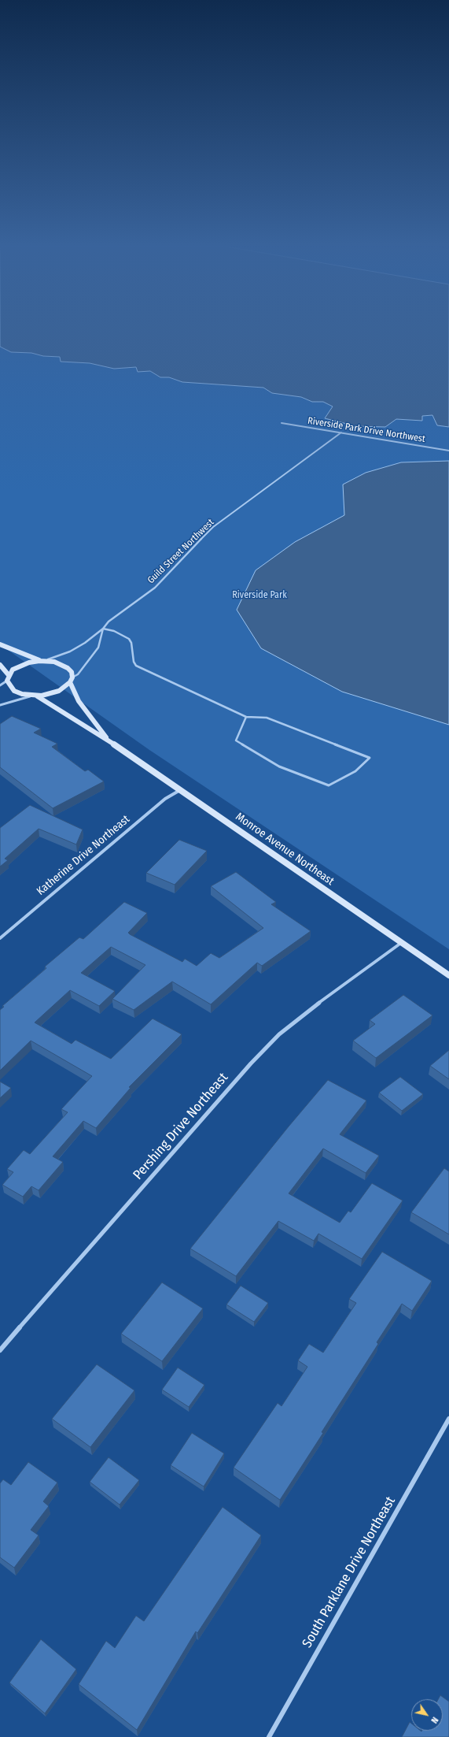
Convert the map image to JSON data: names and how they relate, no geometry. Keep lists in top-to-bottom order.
{
  "streets": {
    "main road": ["Monroe Avenue Northeast"],
    "street": ["Katherine Drive Northeast", "Pershing Drive Northeast", "South Parklane Drive Northeast"],
    "lane": ["Riverside Park Drive Northwest", "Guild Street Northwest"]
  },
  "crossings": [
    ["Riverside Park Drive Northwest", "Guild Street Northwest"],
    ["Guild Street Northwest", "Monroe Avenue Northeast"],
    ["Monroe Avenue Northeast", "Katherine Drive Northeast"],
    ["Monroe Avenue Northeast", "Pershing Drive Northeast"]
  ],
  "parks": ["Riverside Park"],
  "north": "bottom right"
}
